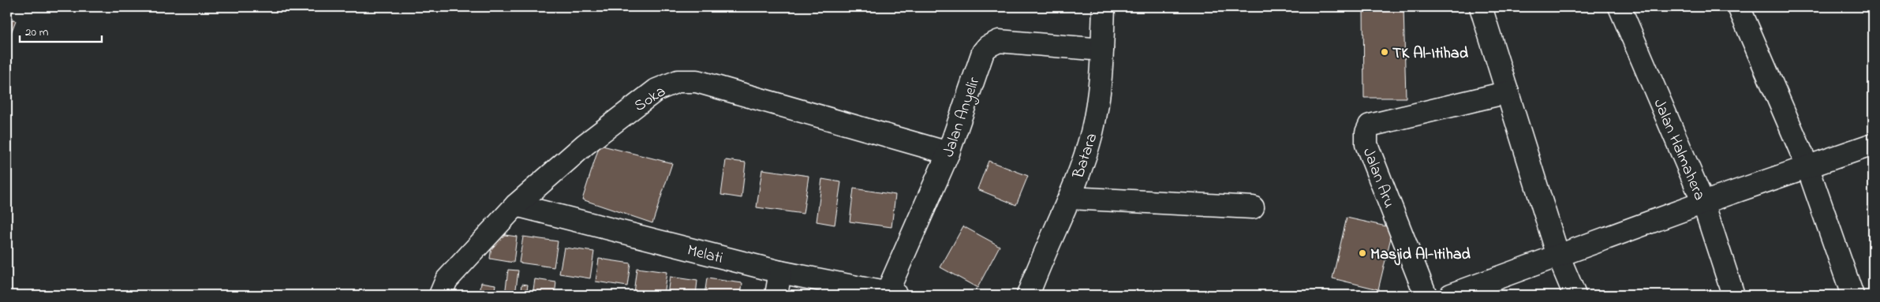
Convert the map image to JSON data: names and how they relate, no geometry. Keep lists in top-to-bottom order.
{
  "streets": {
    "street": [
      "Soka",
      "Jalan Anyelir",
      "Jalan Halmahera",
      "Batara",
      "Jalan Aru",
      "Melati"
    ]
  },
  "crossings": [
    ["Soka", "Jalan Anyelir"],
    ["Soka", "Melati"],
    ["Jalan Anyelir", "Batara"],
    ["Jalan Anyelir", "Melati"]
  ],
  "places": ["TK Al-Itihad", "Masjid Al-Itihad"],
  "scale_bar": "20 m"
}
